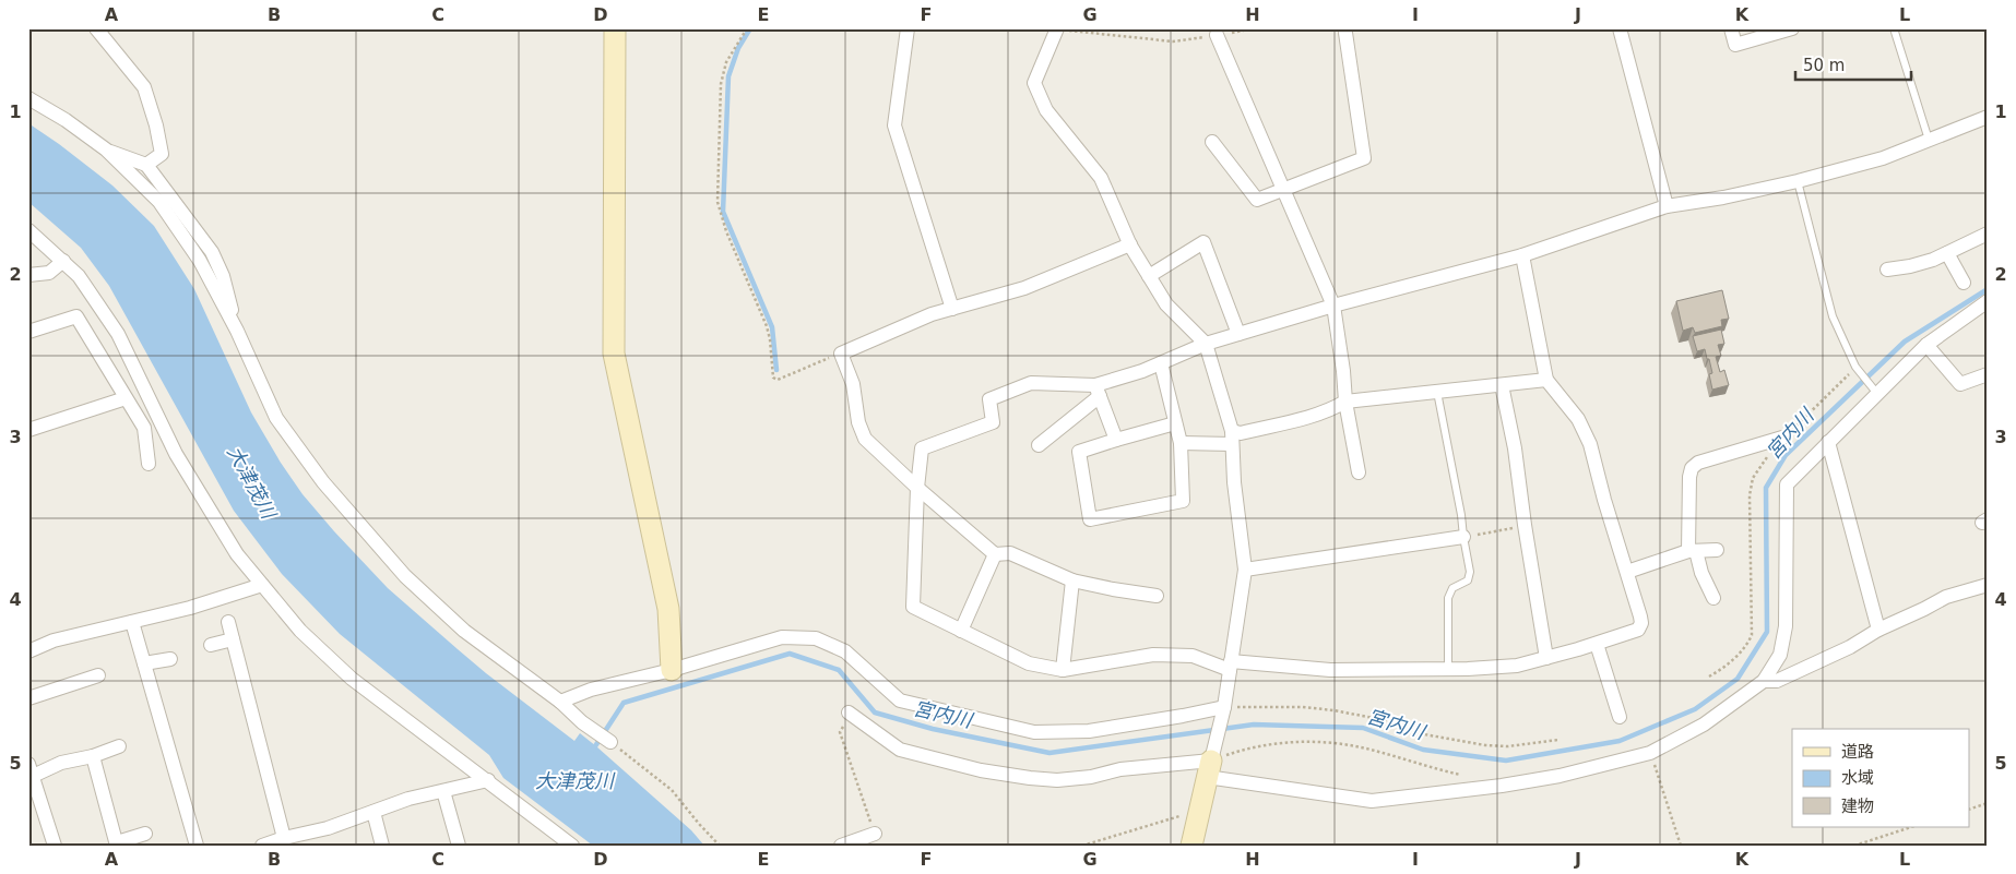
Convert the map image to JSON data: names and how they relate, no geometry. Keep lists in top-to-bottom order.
{
  "water": ["宮内川", "大津茂川"],
  "legend": ["道路", "水域", "建物"],
  "scale_bar": "50 m",
  "grid": {
    "columns": [
      "A",
      "B",
      "C",
      "D",
      "E",
      "F",
      "G",
      "H",
      "I",
      "J",
      "K",
      "L"
    ],
    "rows": [
      "1",
      "2",
      "3",
      "4",
      "5"
    ]
  }
}
